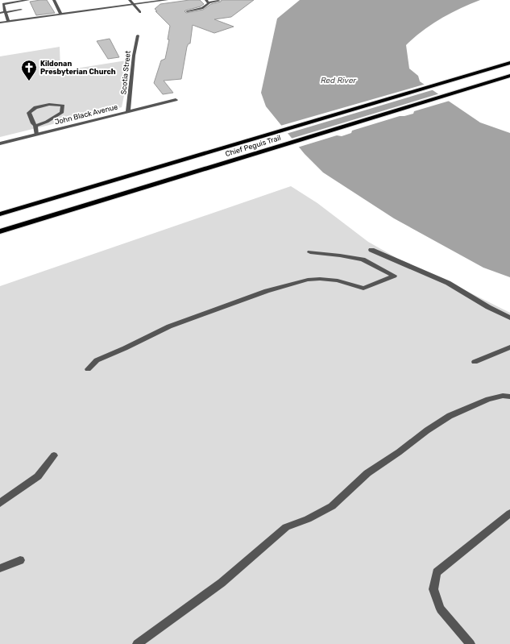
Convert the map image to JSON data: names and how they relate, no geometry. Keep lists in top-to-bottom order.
{
  "streets": {
    "main road": ["Chief Peguis Trail"],
    "street": ["Scotia Street", "John Black Avenue"]
  },
  "crossings": [
    ["Scotia Street", "John Black Avenue"]
  ],
  "water": ["Red River"],
  "places": {
    "church": ["Kildonan Presbyterian Church"]
  }
}
